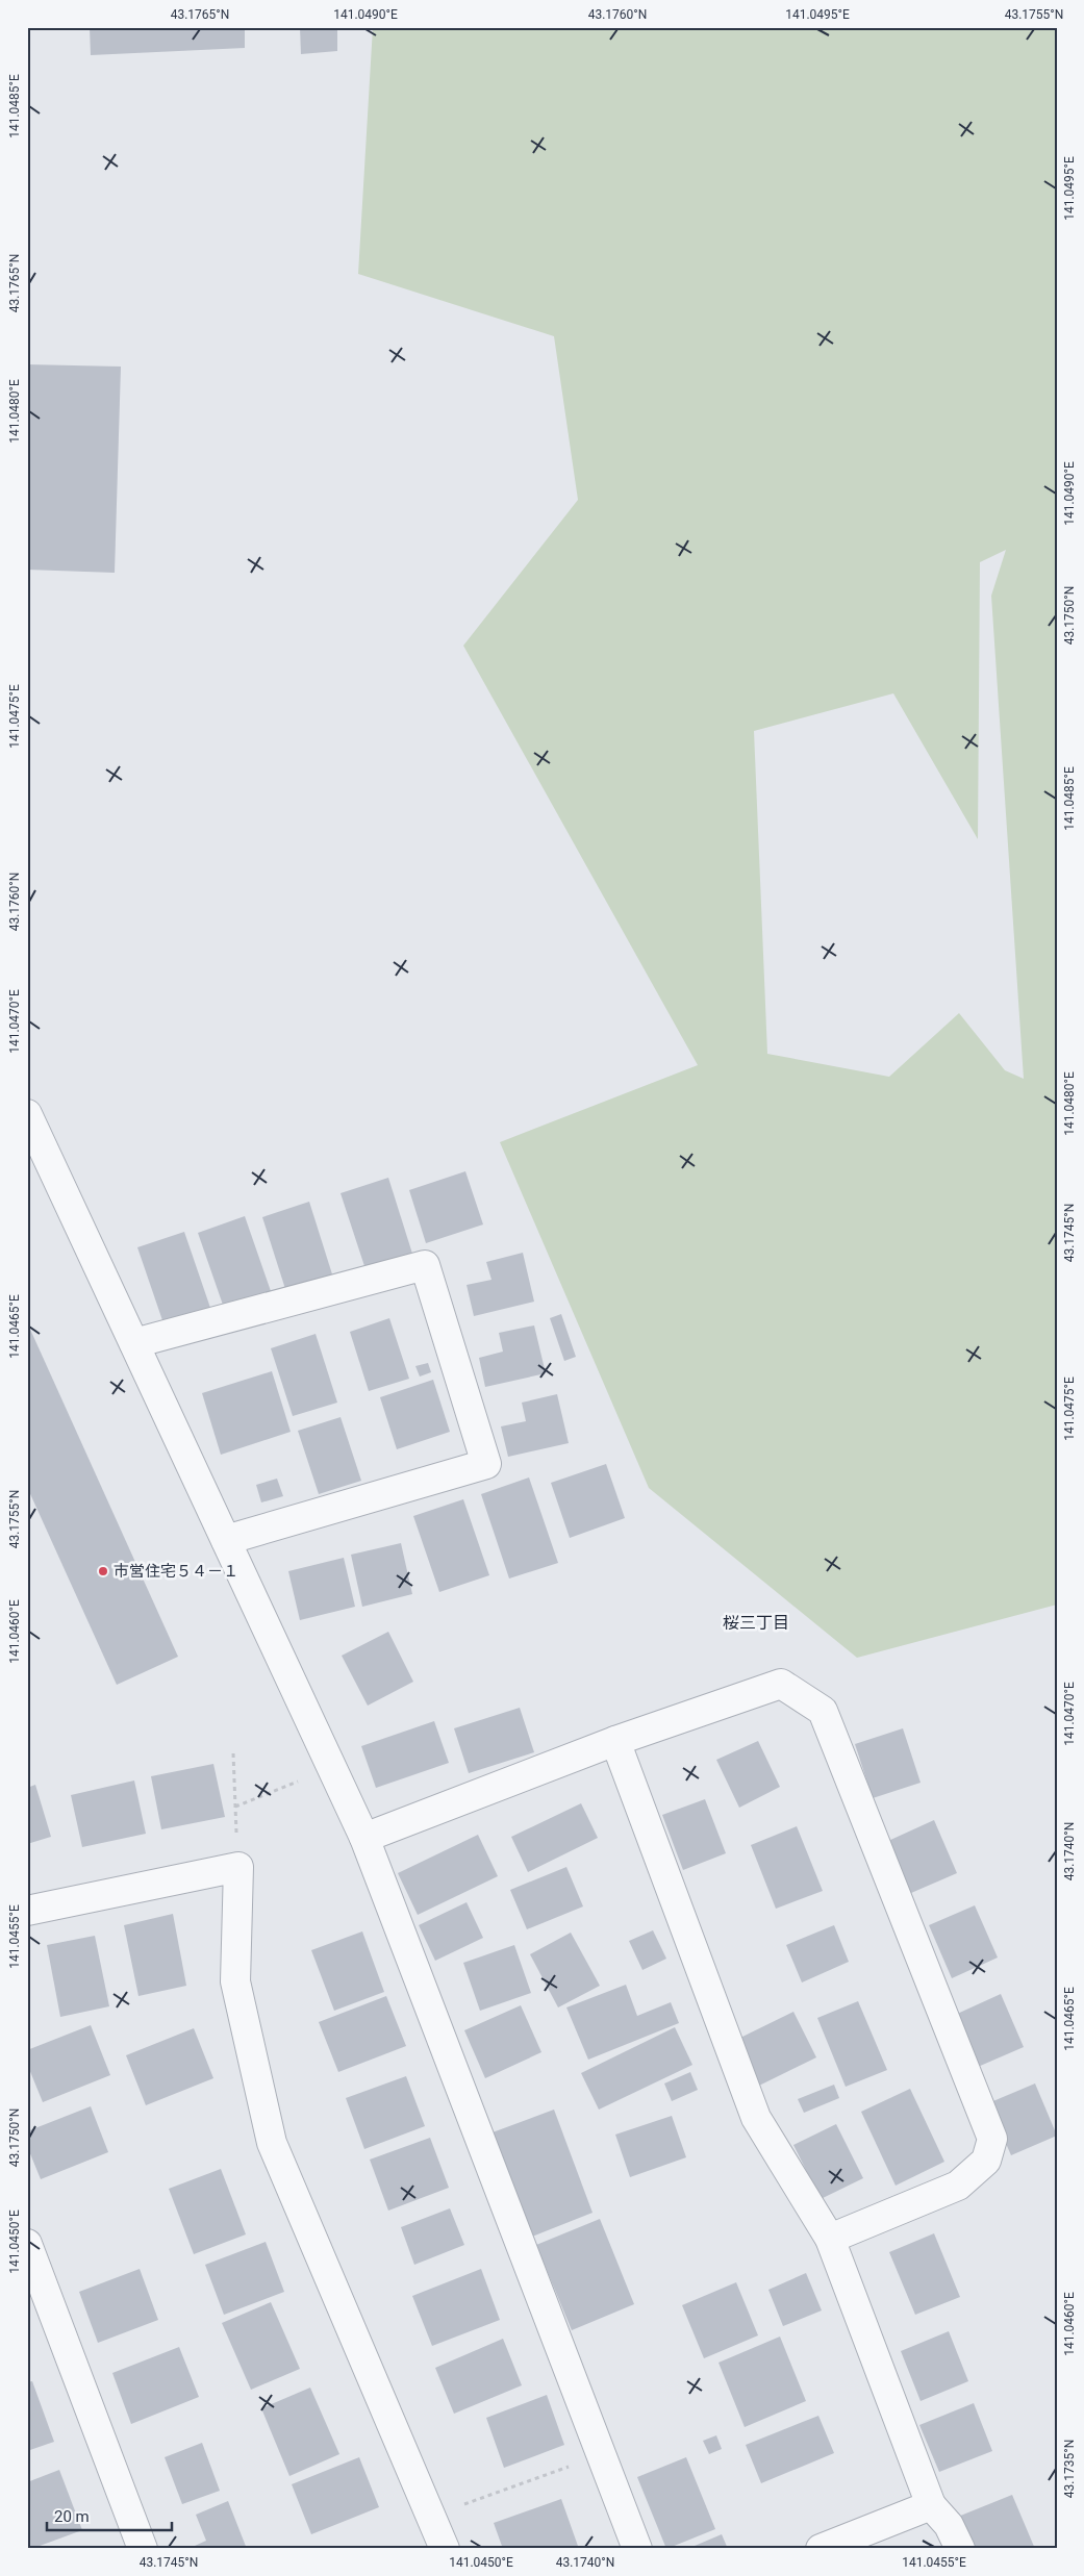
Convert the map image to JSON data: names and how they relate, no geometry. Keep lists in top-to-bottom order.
{
  "districts": ["桜三丁目"],
  "places": ["市営住宅５４－１"],
  "scale_bar": "20 m",
  "coordinates": [
    "43.1765°N",
    "141.0490°E",
    "43.1760°N",
    "141.0495°E",
    "43.1755°N",
    "141.0485°E",
    "141.0480°E",
    "43.1750°N",
    "141.0475°E",
    "141.0470°E",
    "43.1745°N",
    "141.0465°E",
    "141.0460°E",
    "43.1740°N",
    "141.0455°E",
    "141.0450°E",
    "43.1735°N"
  ]
}
